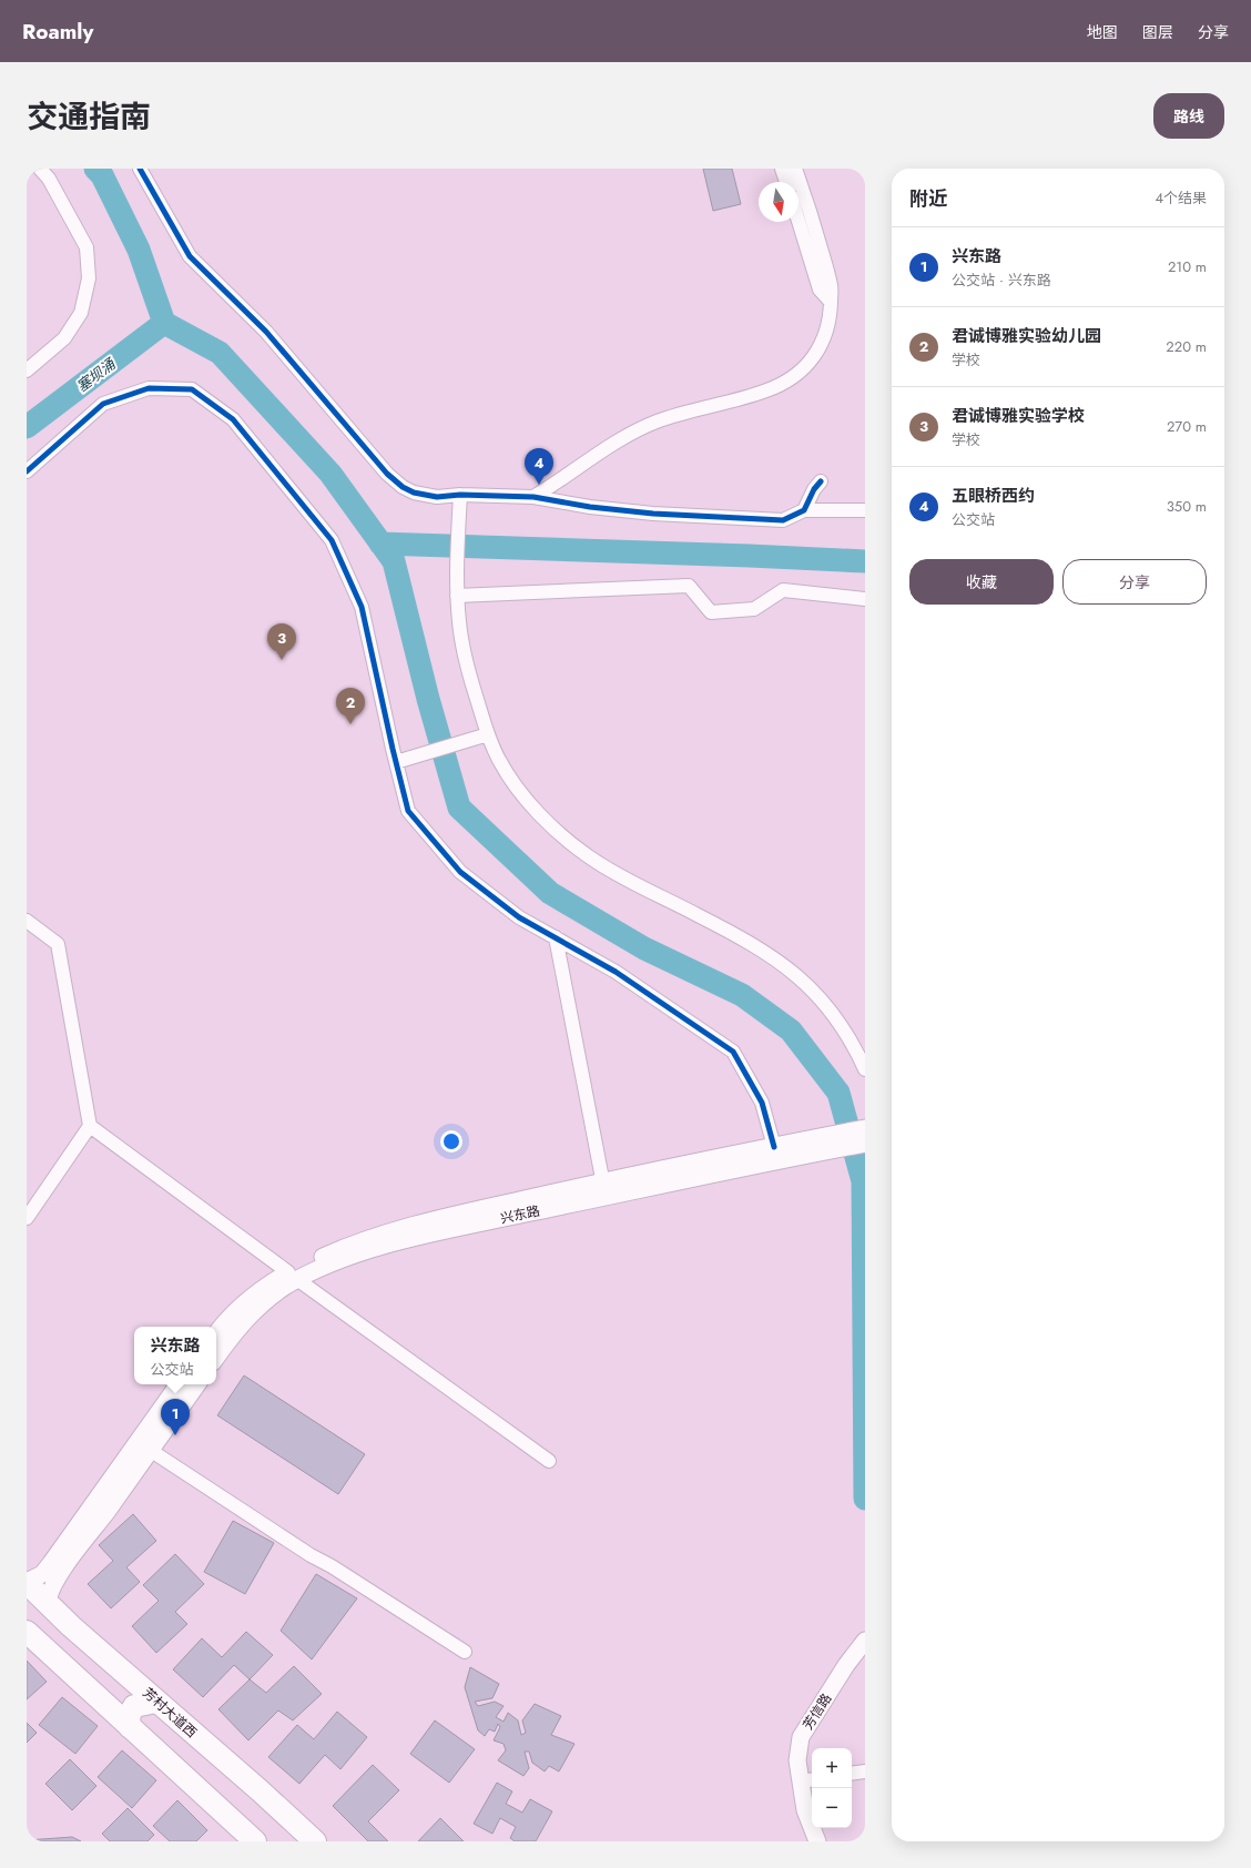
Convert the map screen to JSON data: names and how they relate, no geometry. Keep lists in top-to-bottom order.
{
  "streets": {
    "highway": ["芳村大道西"],
    "street": ["兴东路", "芳信路"]
  },
  "water": ["塞坝涌"],
  "north": "bottom",
  "page": {
    "header": "Roamly",
    "nav": ["地图", "图层", "分享"],
    "title": "交通指南",
    "buttons": [
      "路线",
      ["收藏", "分享"]
    ],
    "heading": ["附近", "4个结果"],
    "list": [
      {
        "mark": "1",
        "name": "兴东路",
        "note": "公交站 · 兴东路",
        "value": "210 m"
      },
      {
        "mark": "2",
        "name": "君诚博雅实验幼儿园",
        "note": "学校",
        "value": "220 m"
      },
      {
        "mark": "3",
        "name": "君诚博雅实验学校",
        "note": "学校",
        "value": "270 m"
      },
      {
        "mark": "4",
        "name": "五眼桥西约",
        "note": "公交站",
        "value": "350 m"
      }
    ],
    "pins": [
      "4",
      "3",
      "2",
      "1"
    ],
    "popup": ["兴东路", "公交站"],
    "map_buttons": ["+", "−"]
  }
}
